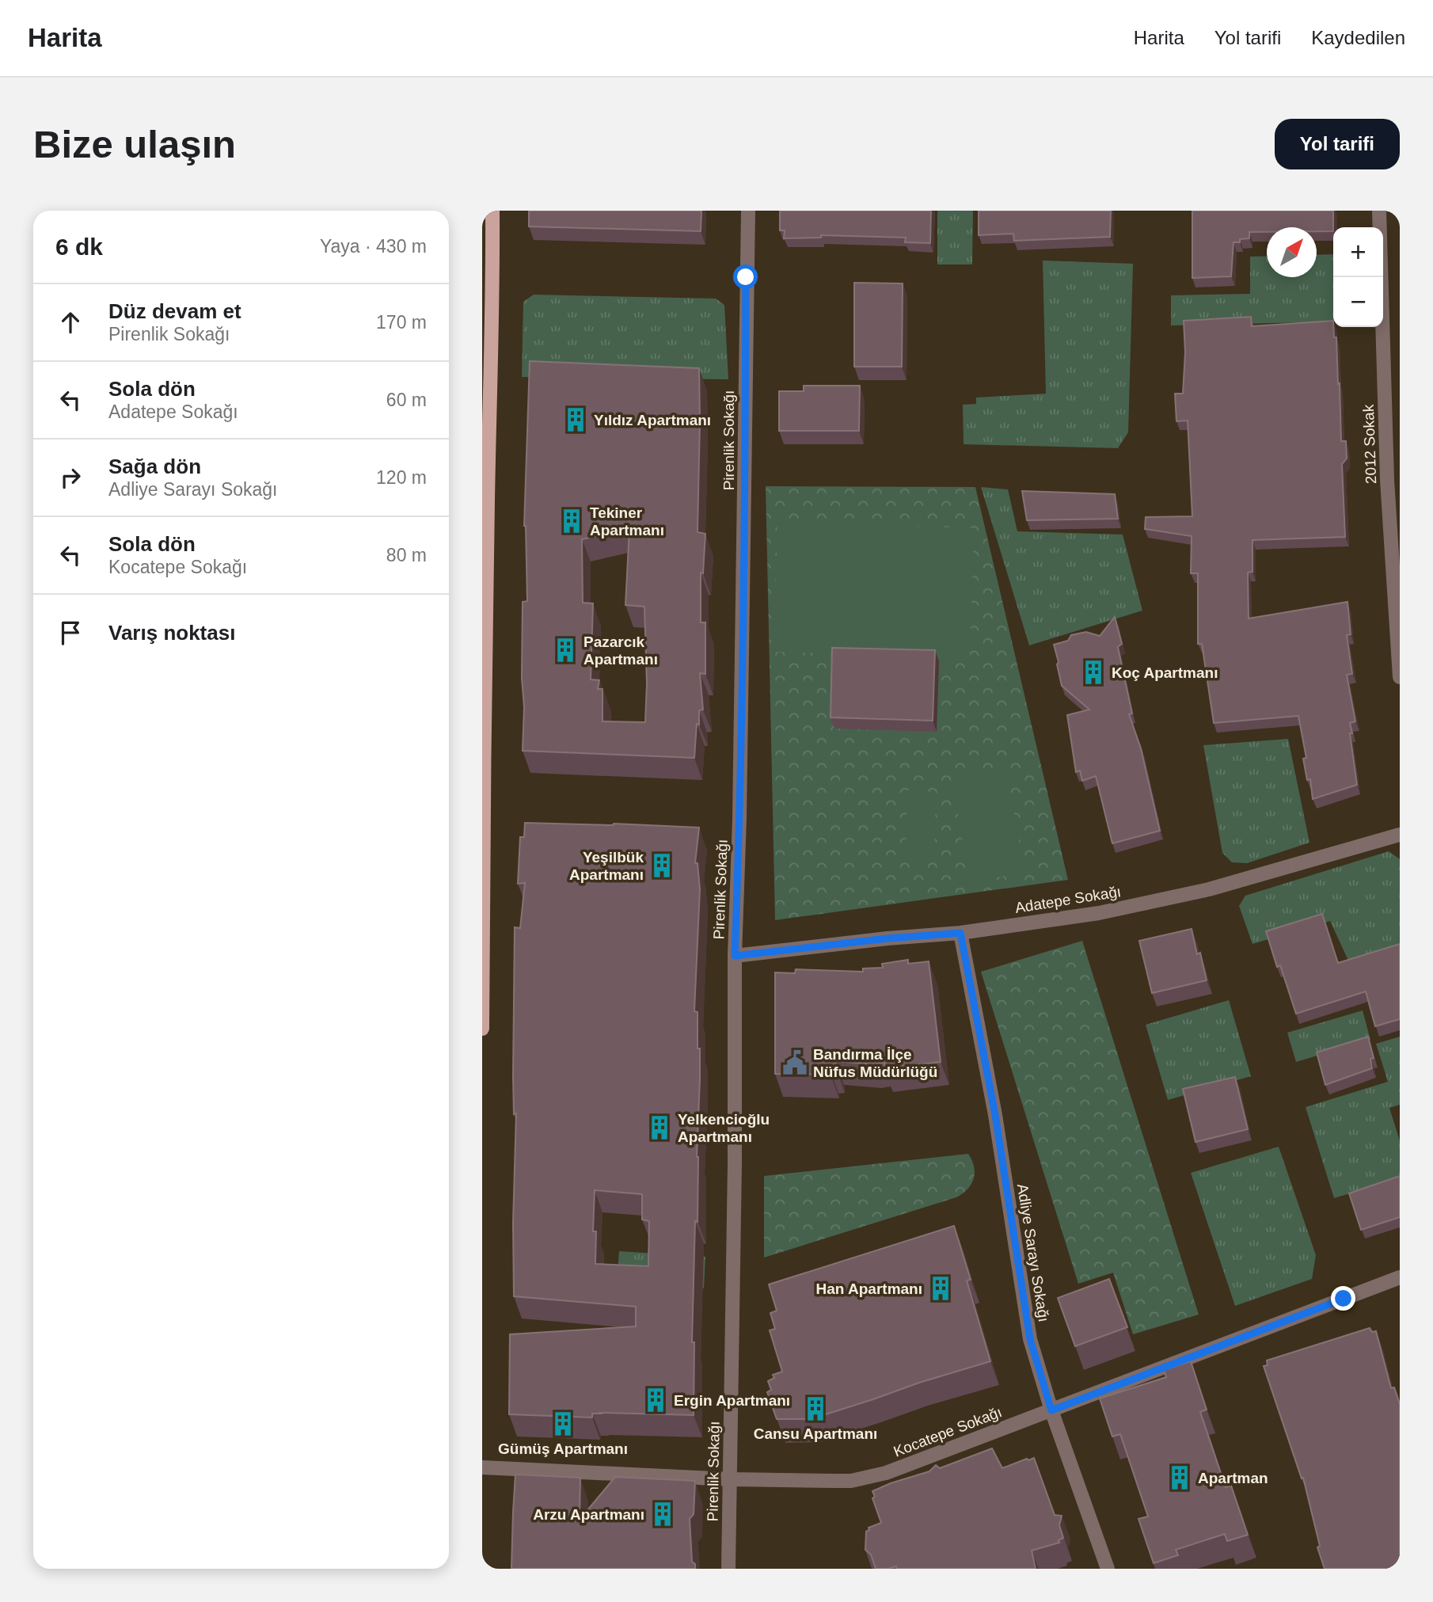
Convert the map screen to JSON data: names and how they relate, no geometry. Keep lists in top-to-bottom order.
{
  "streets": {
    "street": [
      "Pirenlik Sokağı",
      "2012 Sokak",
      "Adatepe Sokağı",
      "Adliye Sarayı Sokağı",
      "Kocatepe Sokağı"
    ]
  },
  "crossings": [
    ["Pirenlik Sokağı", "Adatepe Sokağı"],
    ["Pirenlik Sokağı", "Kocatepe Sokağı"],
    ["Adatepe Sokağı", "Adliye Sarayı Sokağı"],
    ["Adliye Sarayı Sokağı", "Kocatepe Sokağı"]
  ],
  "places": {
    "building": [
      "Yıldız Apartmanı",
      "Tekiner Apartmanı",
      "Pazarcık Apartmanı",
      "Koç Apartmanı",
      "Yeşilbük Apartmanı",
      "Yelkencioğlu Apartmanı",
      "Han Apartmanı",
      "Ergin Apartmanı",
      "Cansu Apartmanı",
      "Gümüş Apartmanı",
      "Apartman",
      "Arzu Apartmanı"
    ],
    "public building": ["Bandırma İlçe Nüfus Müdürlüğü"]
  },
  "north": "top right",
  "page": {
    "header": "Harita",
    "nav": ["Harita", "Yol tarifi", "Kaydedilen"],
    "buttons": "Yol tarifi",
    "title": "Bize ulaşın",
    "heading": ["6 dk", "Yaya · 430 m"],
    "map_buttons": ["+", "−"],
    "list": [
      ["Düz devam et", "Pirenlik Sokağı", "170 m"],
      ["Sola dön", "Adatepe Sokağı", "60 m"],
      ["Sağa dön", "Adliye Sarayı Sokağı", "120 m"],
      ["Sola dön", "Kocatepe Sokağı", "80 m"],
      "Varış noktası"
    ]
  }
}
